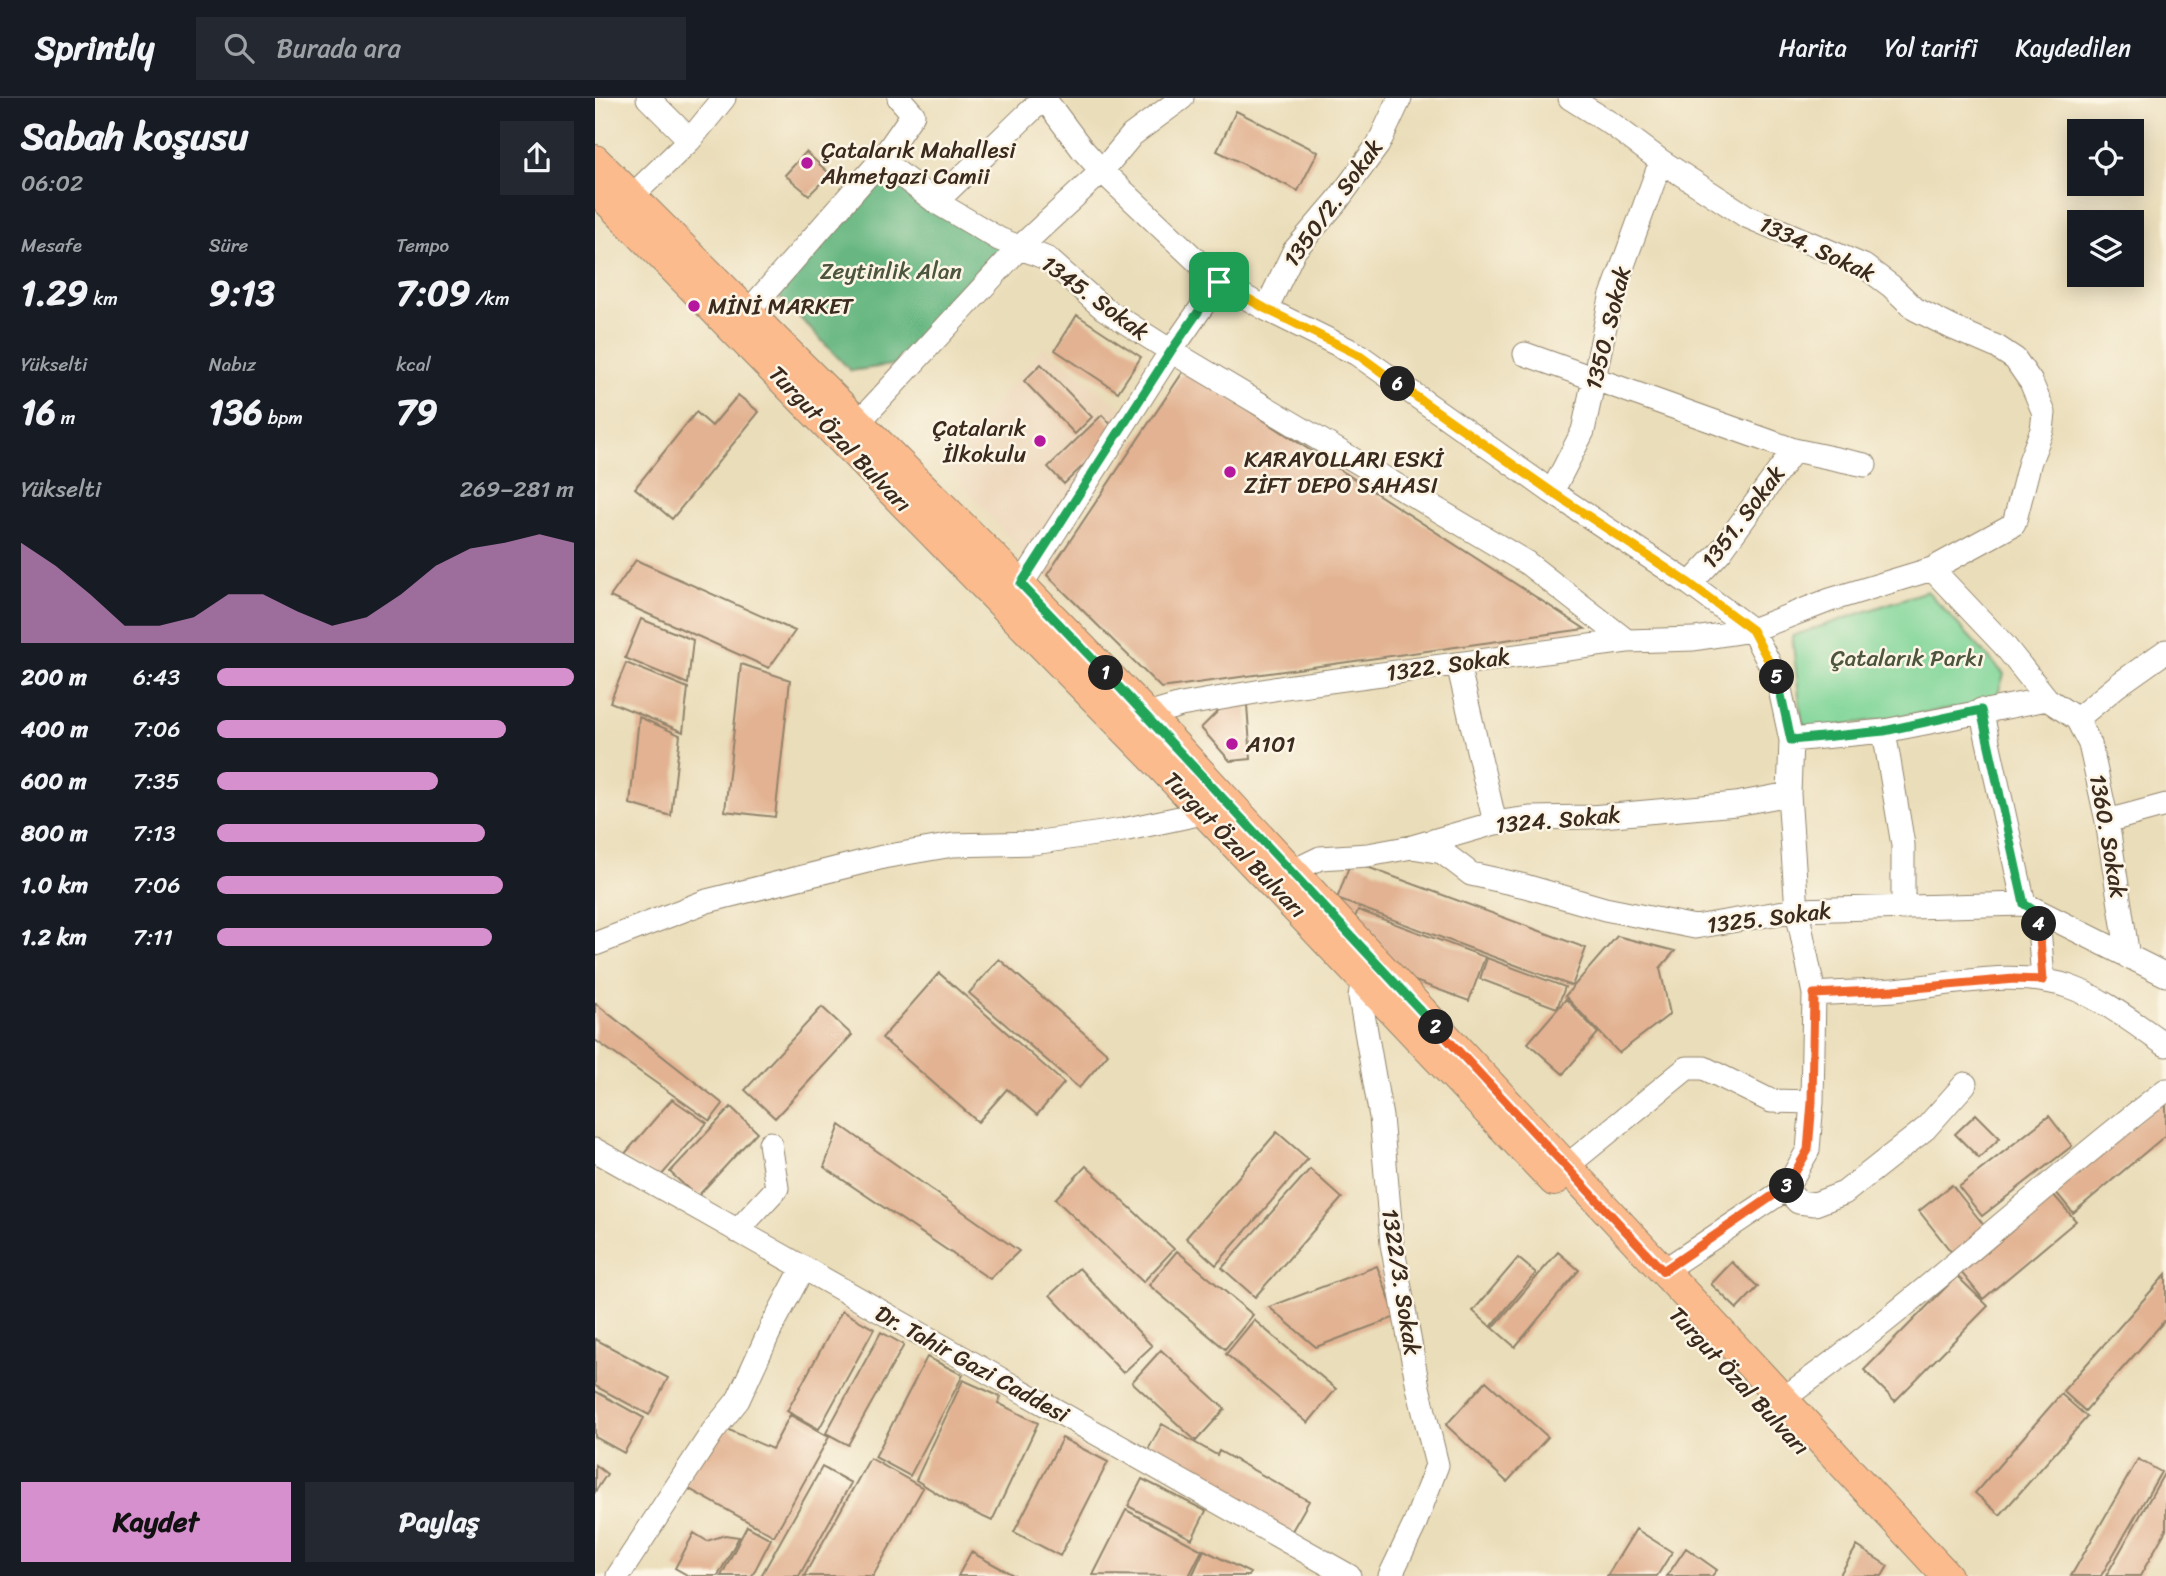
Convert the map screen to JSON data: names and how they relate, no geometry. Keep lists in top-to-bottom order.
{
  "streets": {
    "main road": ["Turgut Özal Bulvarı"],
    "street": [
      "1350/2. Sokak",
      "1334. Sokak",
      "1345. Sokak",
      "1350. Sokak",
      "1351. Sokak",
      "1322. Sokak",
      "1324. Sokak",
      "1360. Sokak",
      "1325. Sokak",
      "1322/3. Sokak",
      "Dr. Tahir Gazi Caddesi"
    ]
  },
  "crossings": [
    ["1334. Sokak", "1350. Sokak"],
    ["1345. Sokak", "1322. Sokak"],
    ["Turgut Özal Bulvarı", "1322. Sokak"],
    ["Turgut Özal Bulvarı", "1324. Sokak"],
    ["Turgut Özal Bulvarı", "1322/3. Sokak"],
    ["1324. Sokak", "1325. Sokak"],
    ["1360. Sokak", "1325. Sokak"]
  ],
  "parks": ["Zeytinlik Alan", "Çatalarık Parkı"],
  "places": [
    "Çatalarık Mahallesi Ahmetgazi Camii",
    "MİNİ MARKET",
    "Çatalarık İlkokulu",
    "KARAYOLLARI ESKİ ZİFT DEPO SAHASI",
    "A101"
  ],
  "page": {
    "header": "Sprintly",
    "search": "Burada ara",
    "nav": ["Harita", "Yol tarifi", "Kaydedilen"],
    "heading": ["Sabah koşusu", "06:02"],
    "stats": [
      ["Mesafe", "1.29 km"],
      ["Süre", "9:13"],
      ["Tempo", "7:09 /km"],
      ["Yükselti", "16 m"],
      ["Nabız", "136 bpm"],
      ["kcal", "79"]
    ],
    "pins": [
      "6",
      "1",
      "5",
      "4",
      "2",
      "3"
    ],
    "chart": ["Yükselti", "269–281 m"],
    "list": [
      {
        "name": "200 m",
        "note": "6:43"
      },
      {
        "name": "400 m",
        "note": "7:06"
      },
      {
        "name": "600 m",
        "note": "7:35"
      },
      {
        "name": "800 m",
        "note": "7:13"
      },
      {
        "name": "1.0 km",
        "note": "7:06"
      },
      {
        "name": "1.2 km",
        "note": "7:11"
      }
    ],
    "buttons": ["Kaydet", "Paylaş"]
  }
}
